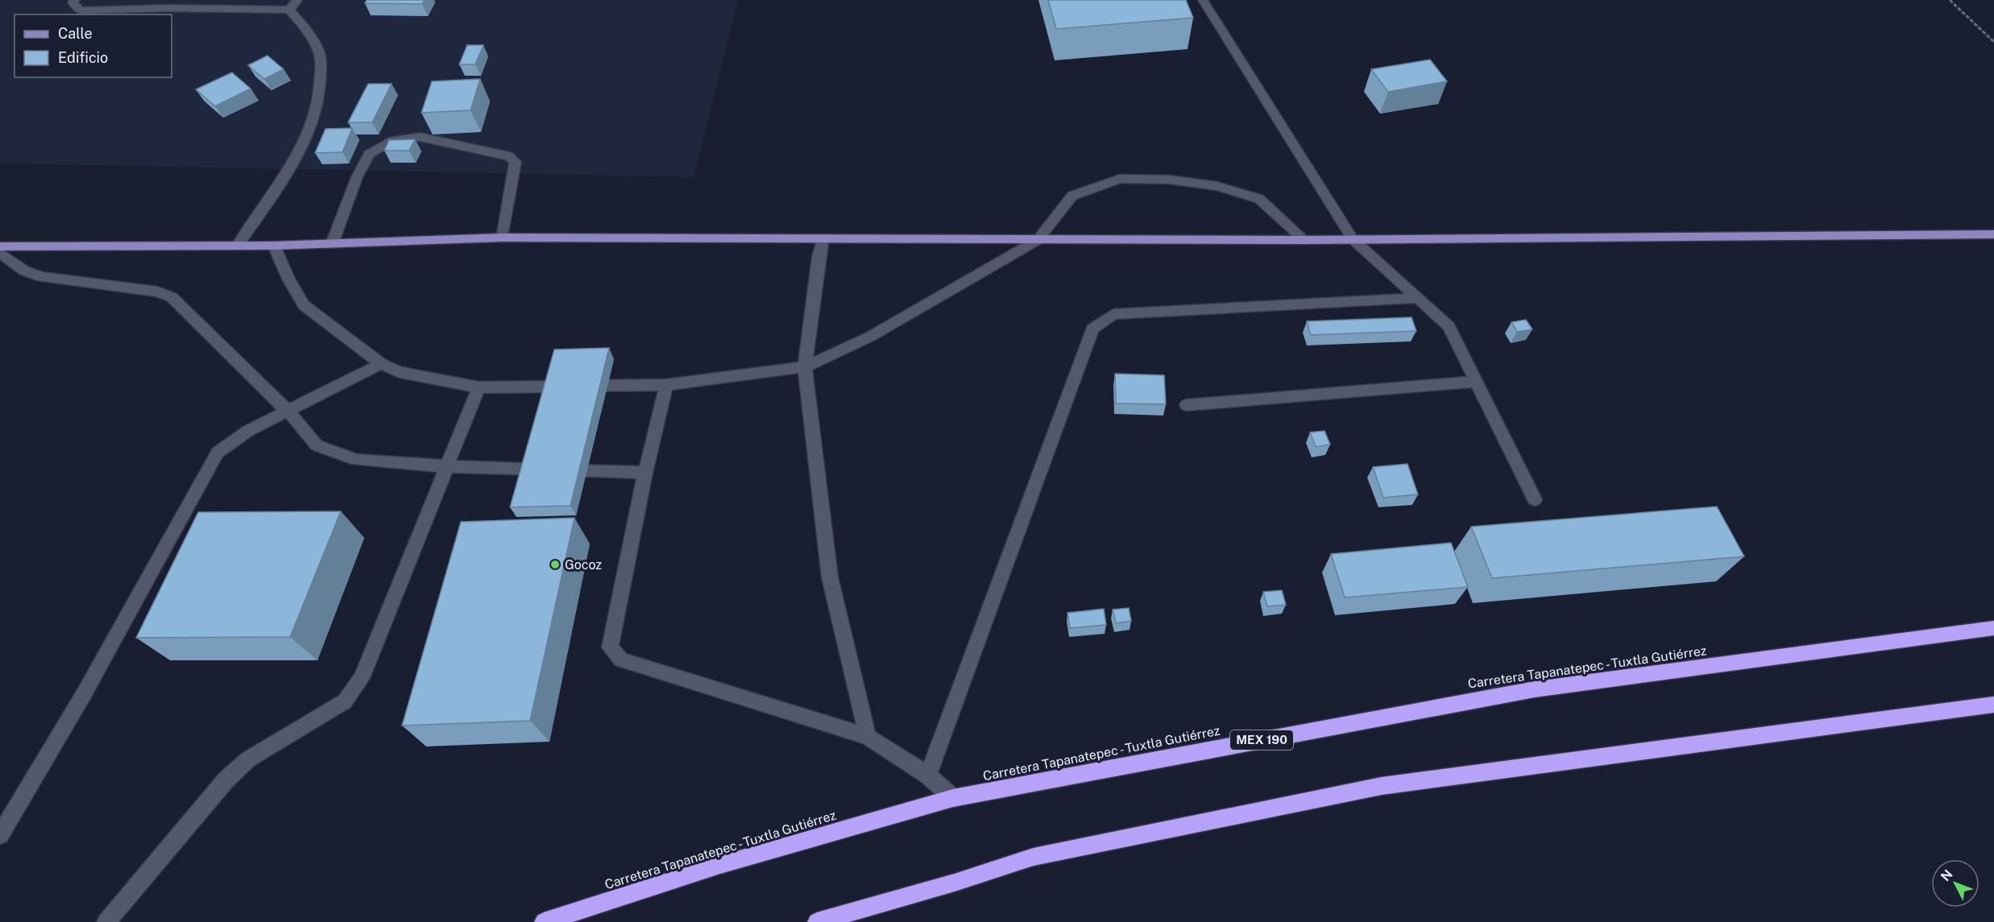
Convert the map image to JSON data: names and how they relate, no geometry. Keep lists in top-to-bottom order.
{
  "streets": {
    "highway": ["Carretera Tapanatepec - Tuxtla Gutiérrez", "MEX 190"]
  },
  "places": ["Gocoz"],
  "legend": ["Calle", "Edificio"],
  "north": "top left"
}
